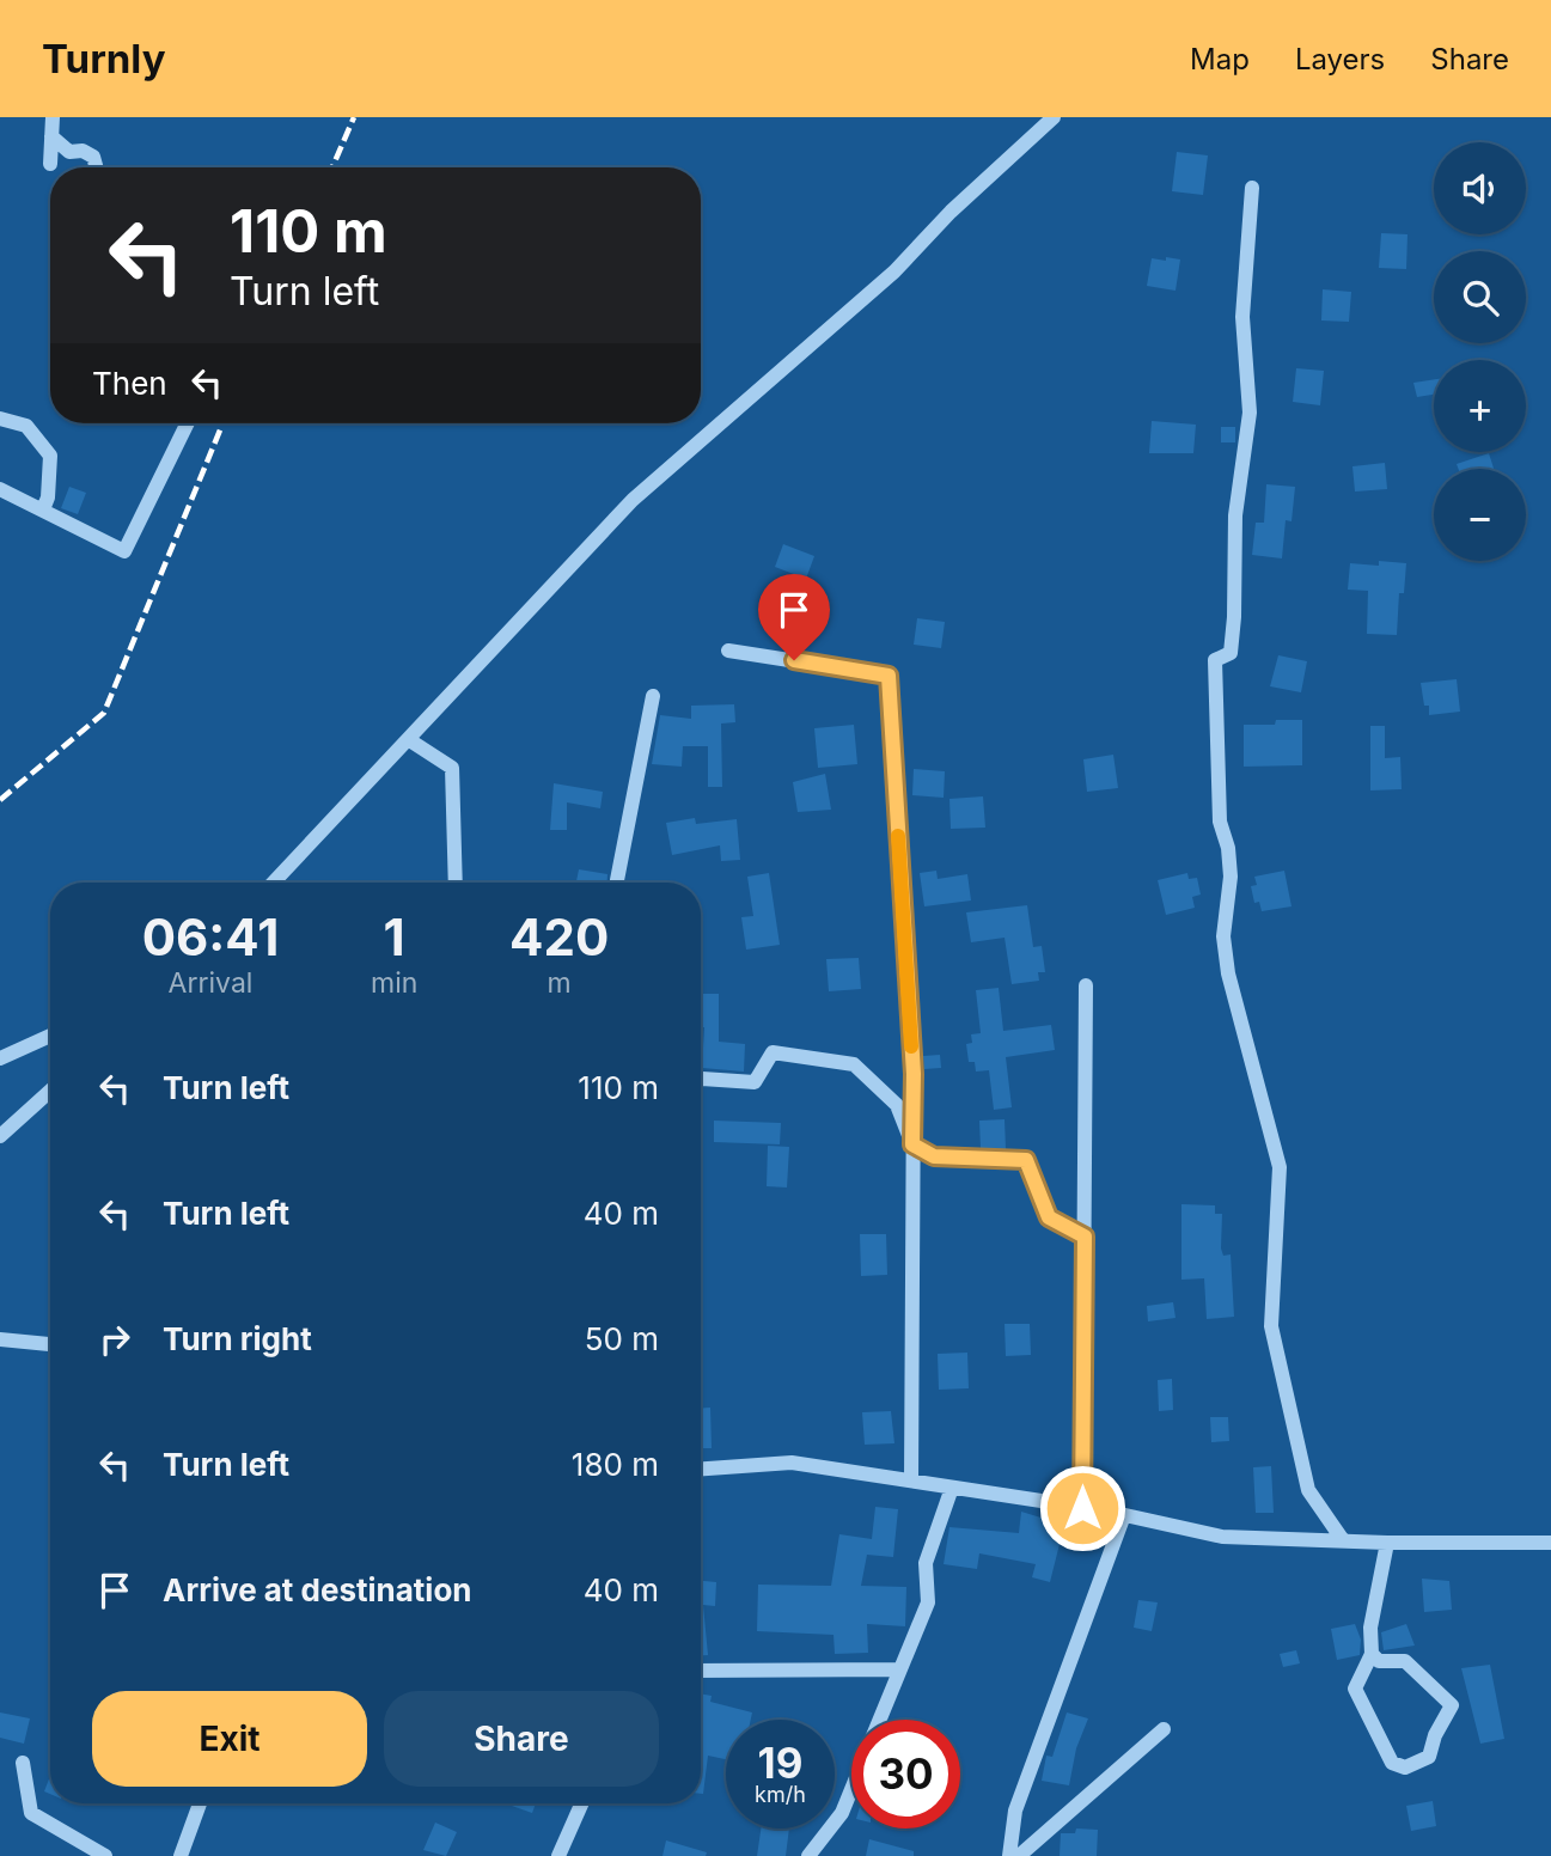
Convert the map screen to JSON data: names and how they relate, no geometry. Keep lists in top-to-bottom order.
{
  "page": {
    "header": "Turnly",
    "nav": ["Map", "Layers", "Share"],
    "map_buttons": ["+", "−"],
    "turn": ["110 m", "Turn left"],
    "then": "Then",
    "eta": [
      "06:41",
      "Arrival",
      "1",
      "min",
      "420",
      "m"
    ],
    "list": [
      {
        "name": "Turn left",
        "value": "110 m"
      },
      {
        "name": "Turn left",
        "value": "40 m"
      },
      {
        "name": "Turn right",
        "value": "50 m"
      },
      {
        "name": "Turn left",
        "value": "180 m"
      },
      {
        "name": "Arrive at destination",
        "value": "40 m"
      }
    ],
    "buttons": ["Exit", "Share"],
    "speed": "19 km/h",
    "limit": "30"
  }
}
